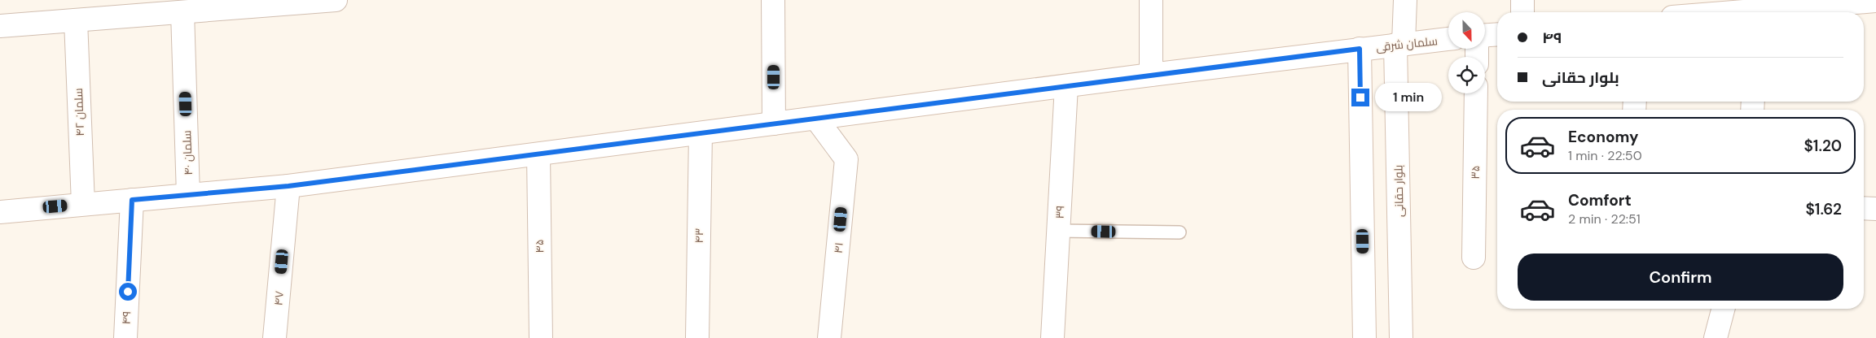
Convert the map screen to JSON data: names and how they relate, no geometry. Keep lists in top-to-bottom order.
{
  "streets": {
    "street": [
      "سلمان شرقی",
      "سلمان ۴۲",
      "سلمان ۴۰",
      "۳۵",
      "بلوار حقانی",
      "۳۹",
      "۴۳",
      "۴۵",
      "۴۱",
      "۴۷",
      "۴۹"
    ]
  },
  "crossings": [
    ["سلمان شرقی", "سلمان ۴۲"],
    ["سلمان شرقی", "سلمان ۴۰"],
    ["سلمان شرقی", "بلوار حقانی"],
    ["سلمان شرقی", "۳۹"],
    ["سلمان شرقی", "۴۳"],
    ["سلمان شرقی", "۴۵"],
    ["سلمان شرقی", "۴۱"],
    ["سلمان شرقی", "۴۷"],
    ["سلمان شرقی", "۴۹"]
  ],
  "north": "bottom",
  "page": {
    "banner": ["۴۹", "بلوار حقانی"],
    "bubble": "1 min",
    "list": [
      {
        "name": "Economy",
        "note": "1 min · 22:50",
        "value": "$1.20"
      },
      {
        "name": "Comfort",
        "note": "2 min · 22:51",
        "value": "$1.62"
      }
    ],
    "buttons": "Confirm"
  }
}
